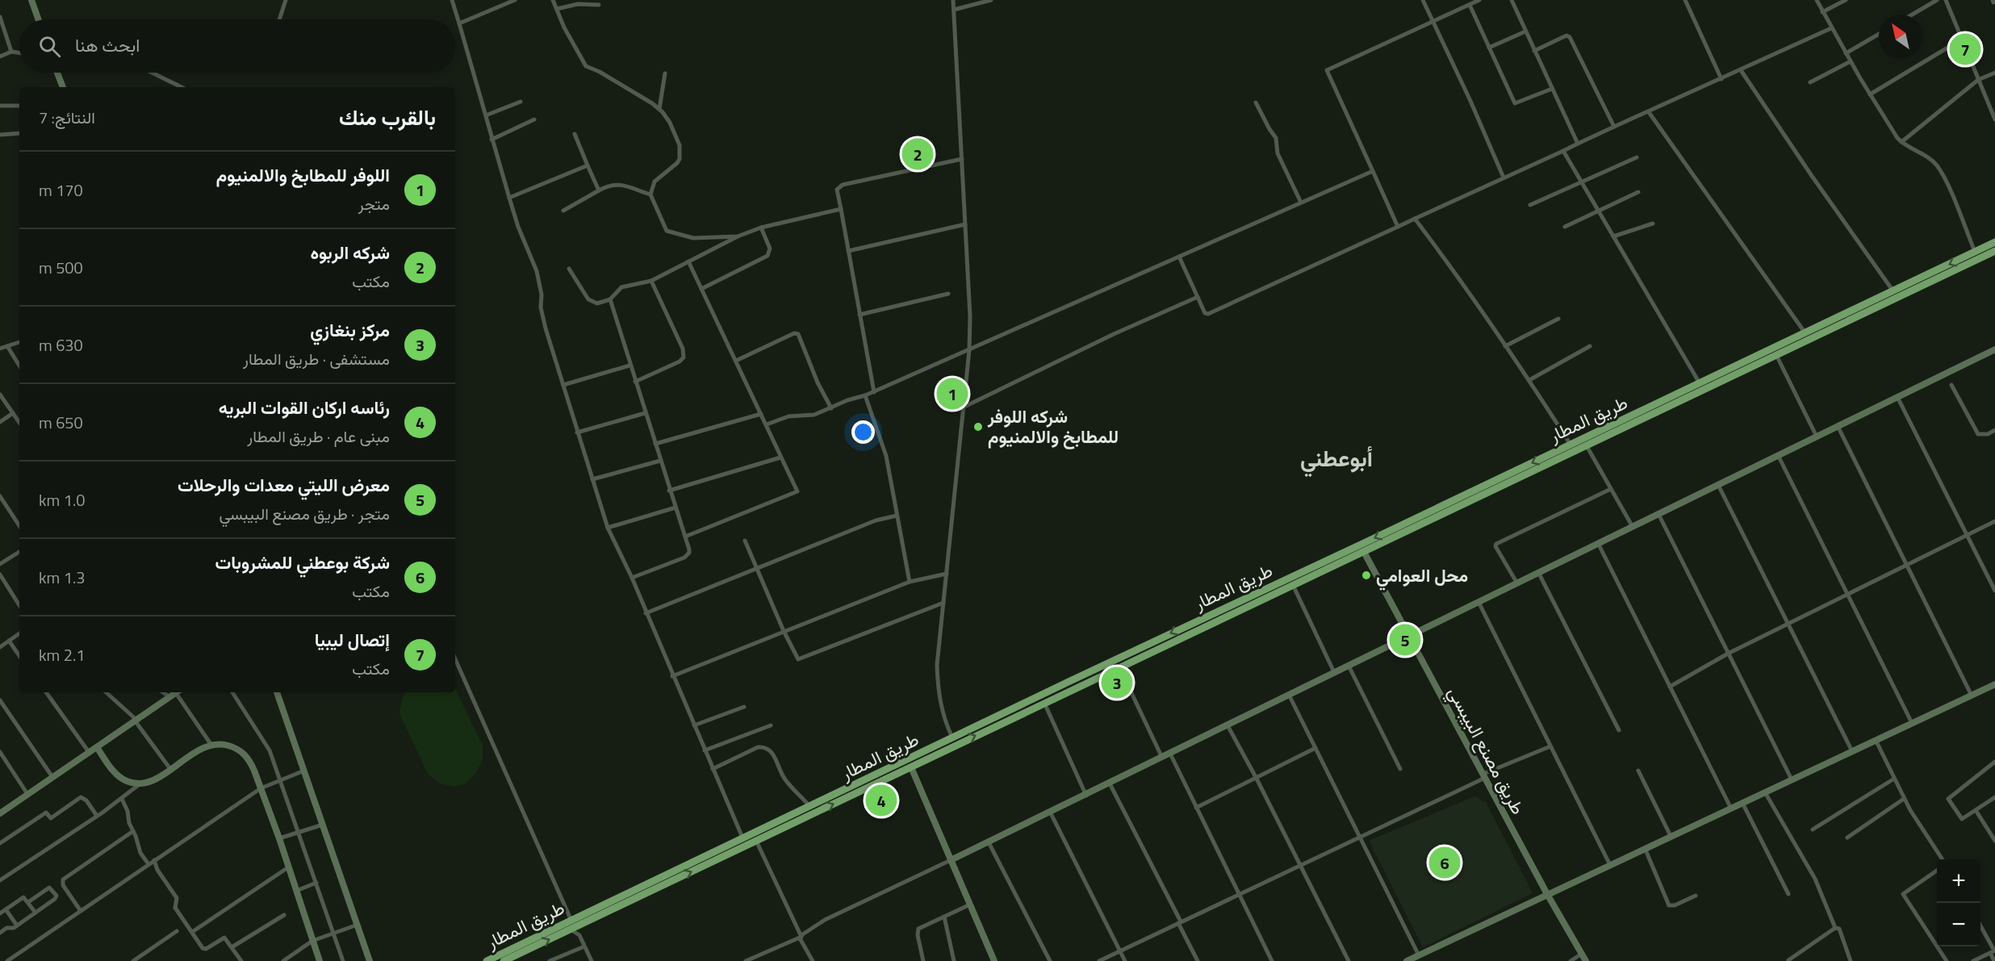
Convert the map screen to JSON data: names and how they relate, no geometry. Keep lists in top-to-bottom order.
{
  "streets": {
    "highway": ["طريق المطار"],
    "street": ["طريق مصنع البيبسي"]
  },
  "crossings": [
    ["طريق المطار", "طريق مصنع البيبسي"]
  ],
  "districts": ["أبوعطني"],
  "places": ["شركه اللوفر للمطابخ والالمنيوم", "محل العوامي"],
  "north": "top left",
  "page": {
    "search": "ابحث هنا",
    "pins": [
      "7",
      "2",
      "1",
      "5",
      "3",
      "4",
      "6"
    ],
    "heading": ["بالقرب منك", "النتائج: 7"],
    "list": [
      {
        "mark": "1",
        "name": "اللوفر للمطابخ والالمنيوم",
        "note": "متجر",
        "value": "170 m"
      },
      {
        "mark": "2",
        "name": "شركه الربوه",
        "note": "مكتب",
        "value": "500 m"
      },
      {
        "mark": "3",
        "name": "مركز بنغازي",
        "note": "مستشفى · طريق المطار",
        "value": "630 m"
      },
      {
        "mark": "4",
        "name": "رئاسه اركان القوات البريه",
        "note": "مبنى عام · طريق المطار",
        "value": "650 m"
      },
      {
        "mark": "5",
        "name": "معرض الليتي معدات والرحلات",
        "note": "متجر · طريق مصنع البيبسي",
        "value": "1.0 km"
      },
      {
        "mark": "6",
        "name": "شركة بوعطني للمشروبات",
        "note": "مكتب",
        "value": "1.3 km"
      },
      {
        "mark": "7",
        "name": "إتصال ليبيا",
        "note": "مكتب",
        "value": "2.1 km"
      }
    ],
    "map_buttons": ["+", "−"]
  }
}
